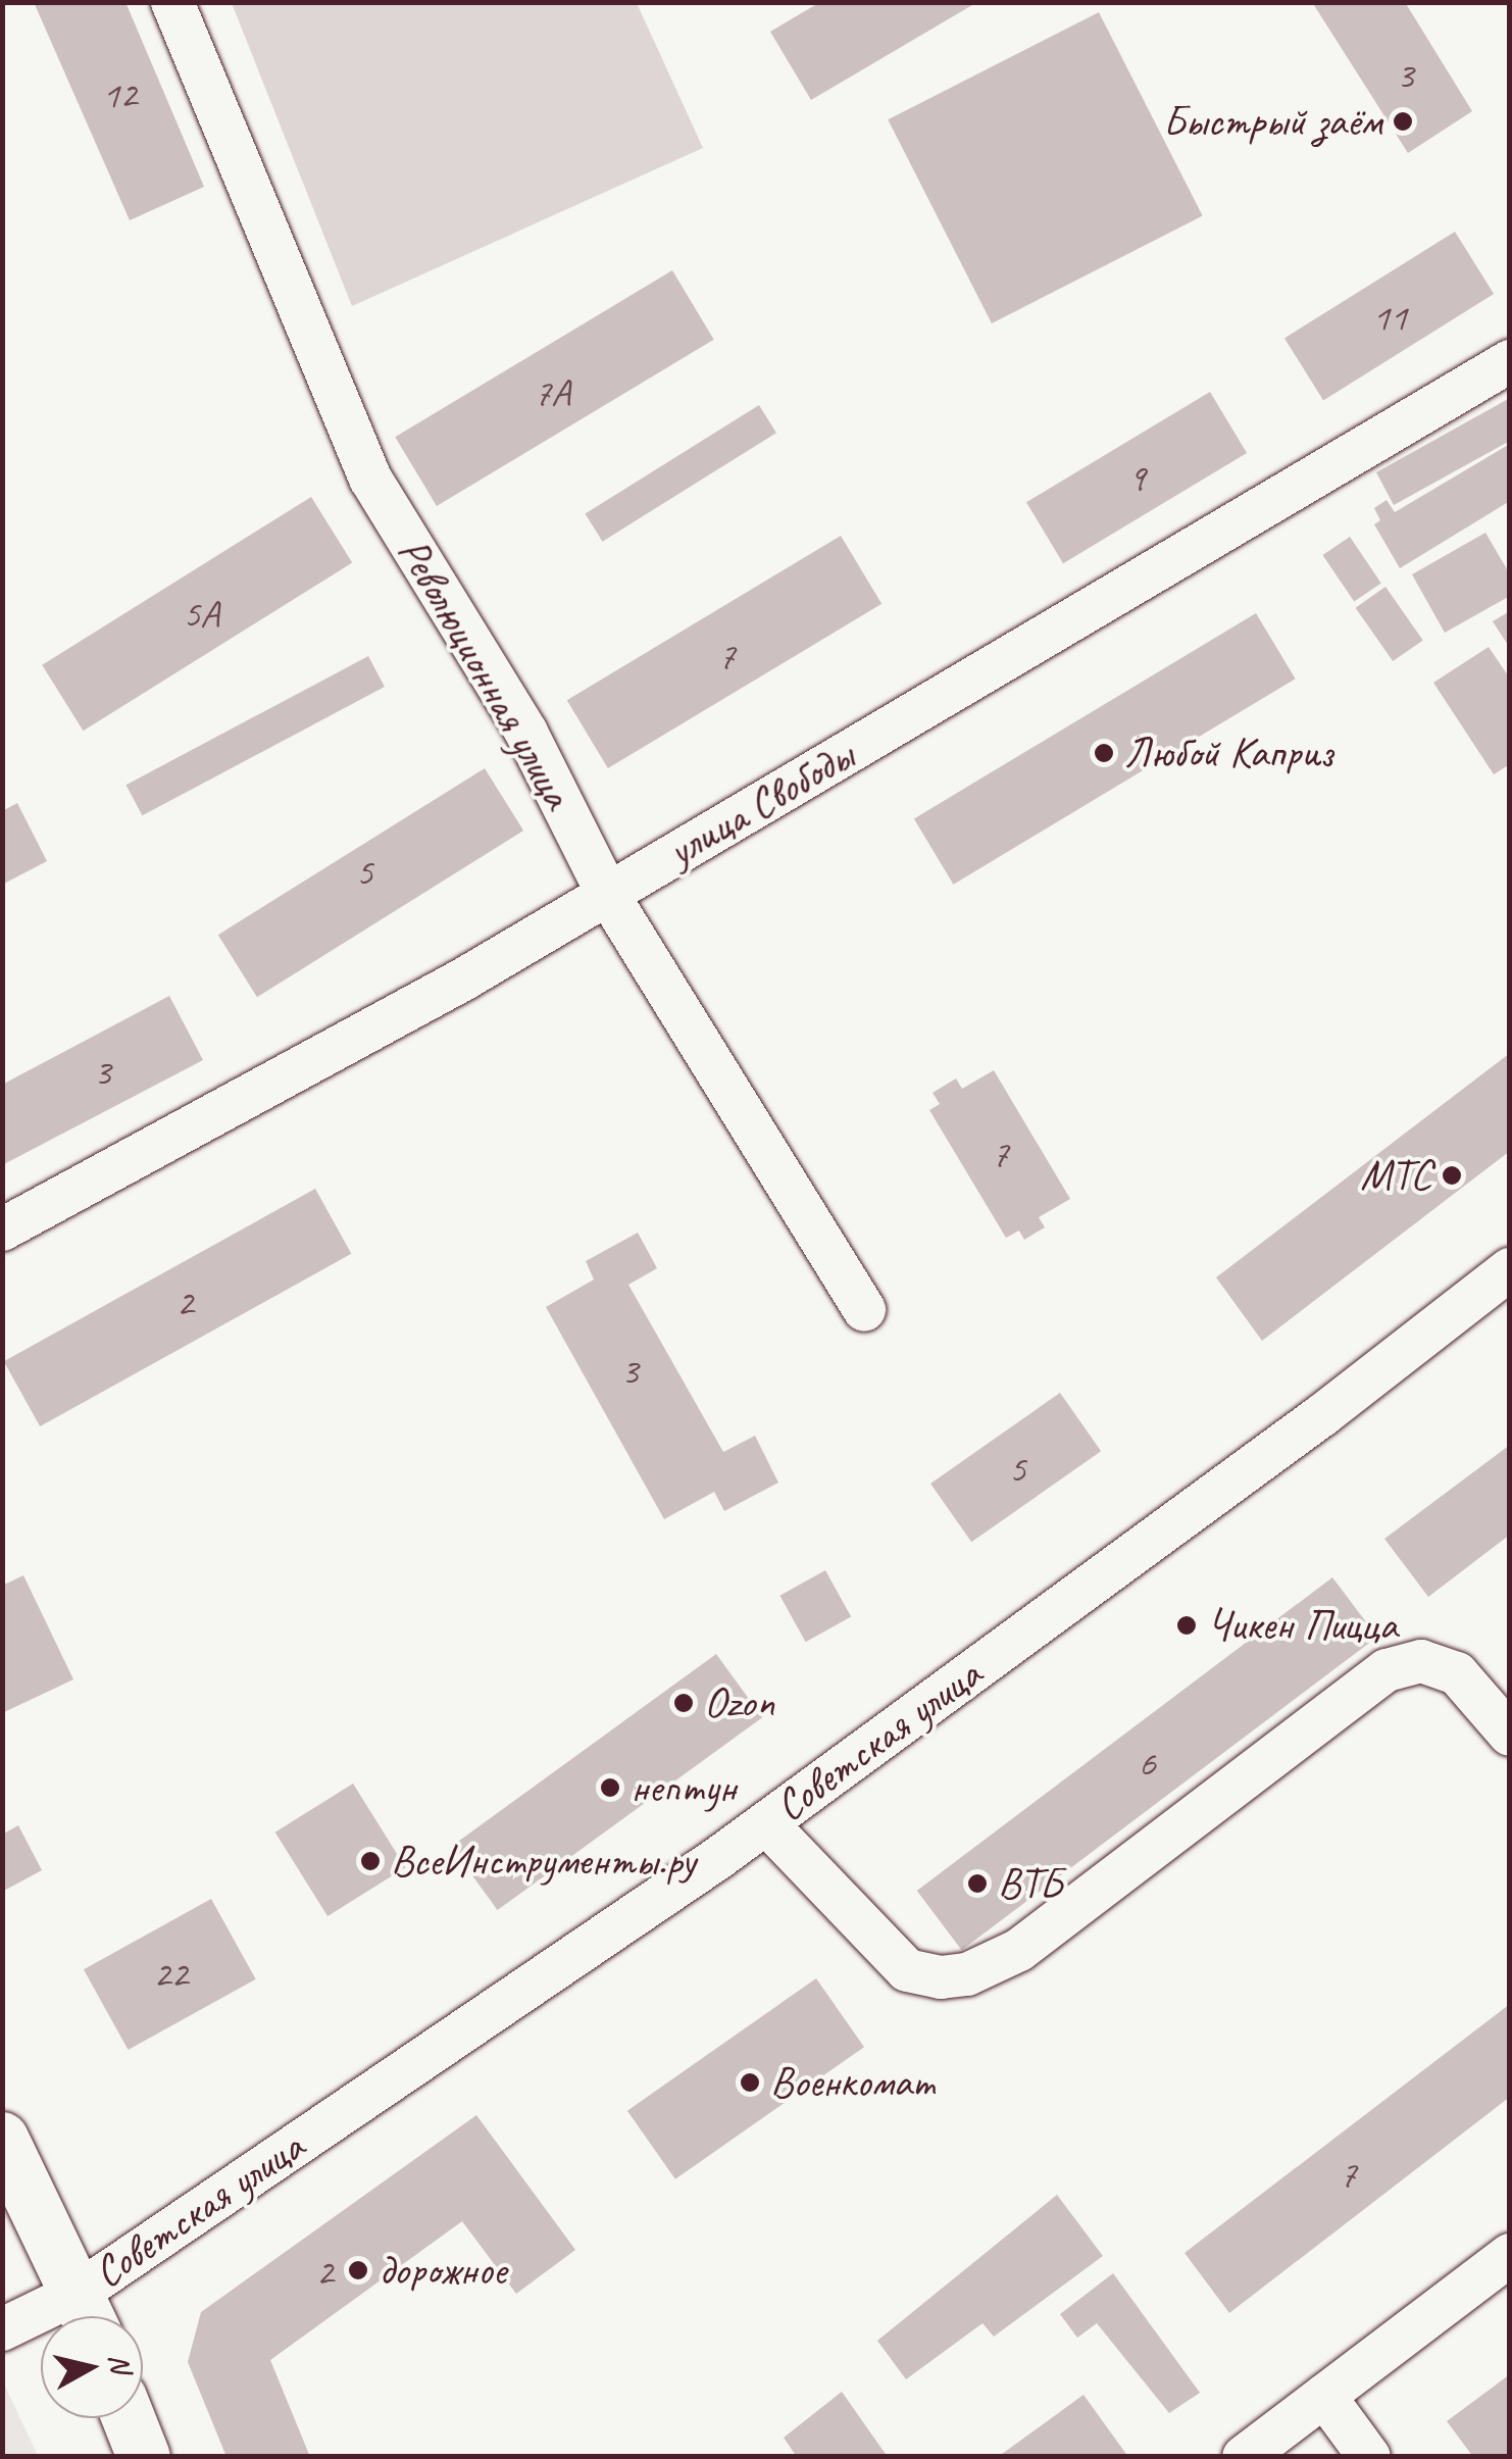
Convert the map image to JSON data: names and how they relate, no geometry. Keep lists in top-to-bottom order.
{
  "streets": {
    "street": ["Революционная улица", "улица Свободы", "Советская улица"]
  },
  "crossings": [
    ["Революционная улица", "улица Свободы"]
  ],
  "places": [
    "Быстрый заём",
    "Любой Каприз",
    "МТС",
    "Чикен Пицца",
    "Ozon",
    "нептун",
    "ВсеИнструменты.ру",
    "ВТБ",
    "Военкомат",
    "дорожное"
  ],
  "house_numbers": [
    "3",
    "12",
    "11",
    "7А",
    "9",
    "5А",
    "7",
    "5",
    "3",
    "7",
    "2",
    "3",
    "5",
    "6",
    "22",
    "7",
    "2"
  ],
  "north": "right"
}
